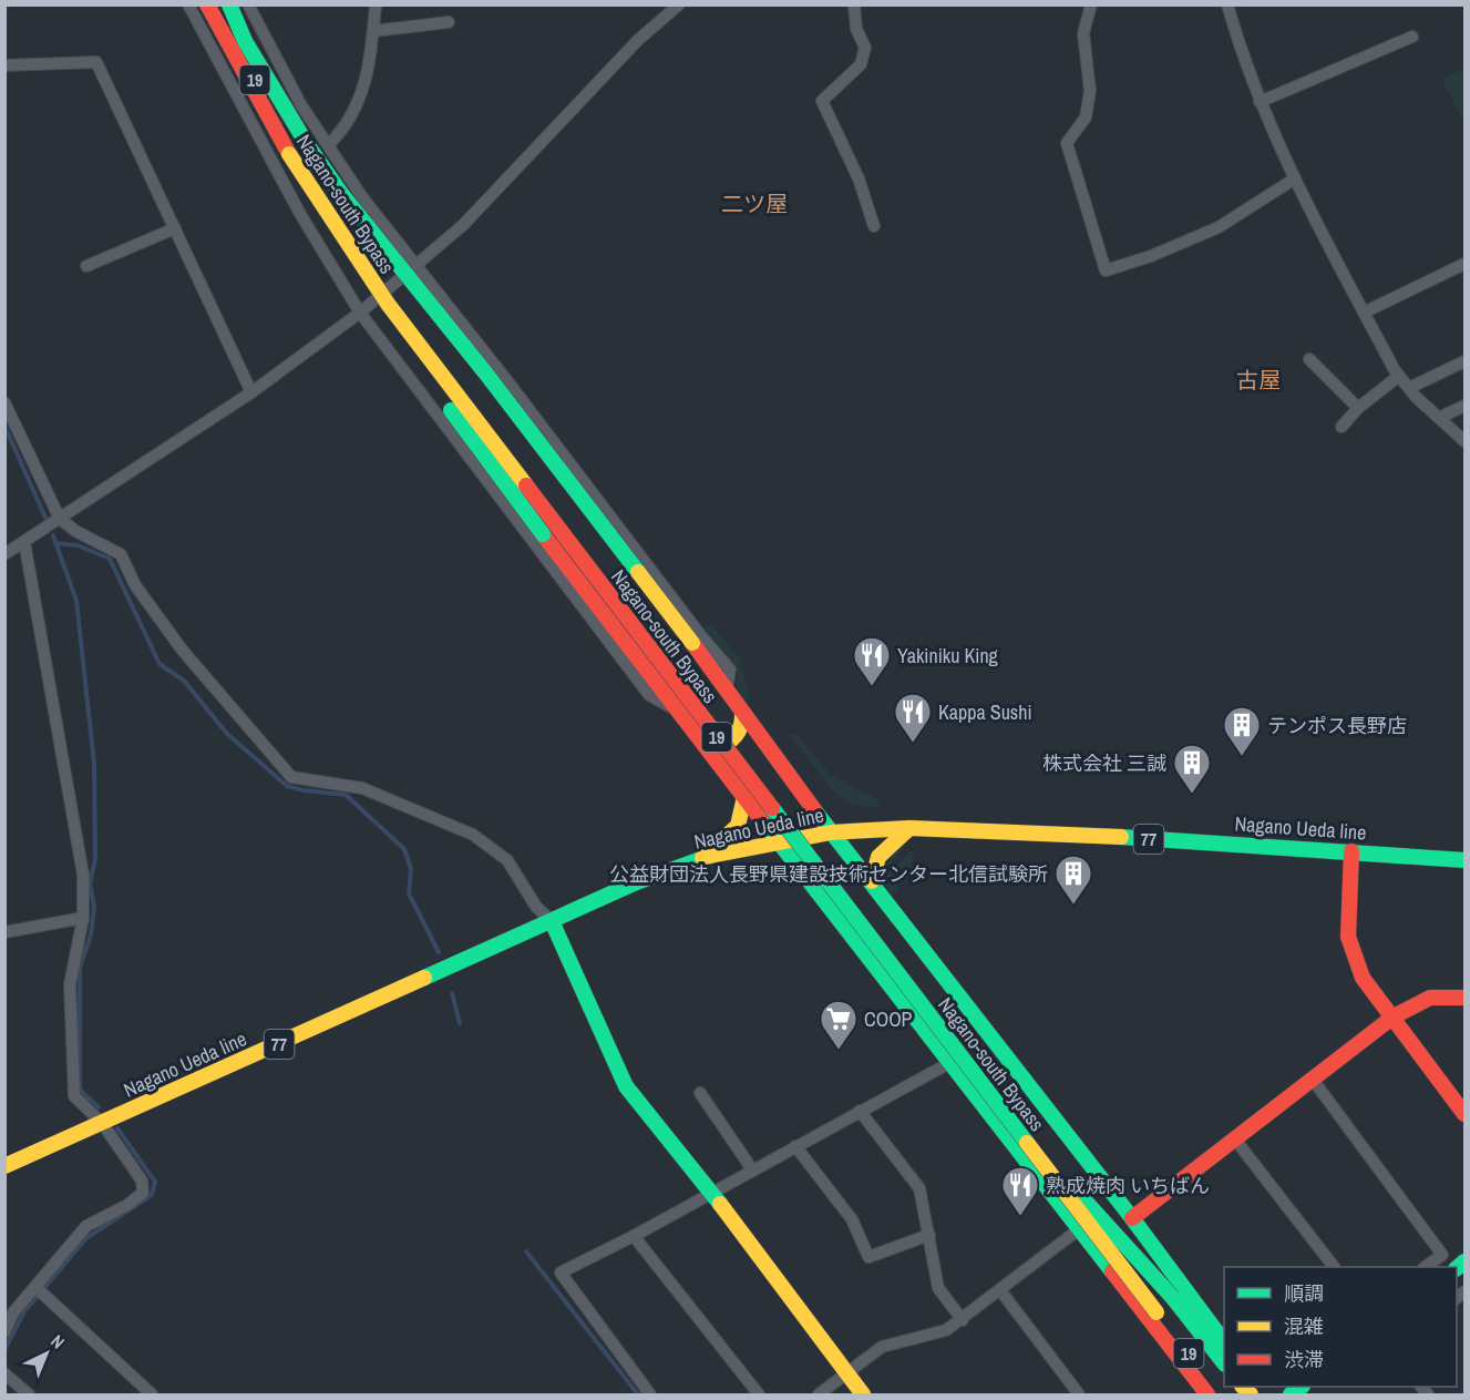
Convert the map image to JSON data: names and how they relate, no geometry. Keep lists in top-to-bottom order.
{
  "streets": {
    "main road": [
      "19",
      "Nagano-south Bypass",
      "Nagano Ueda line",
      "77"
    ]
  },
  "crossings": [
    ["19", "Nagano-south Bypass"],
    ["19", "Nagano Ueda line"]
  ],
  "districts": ["二ツ屋", "古屋"],
  "places": {
    "restaurant": ["Yakiniku King", "Kappa Sushi", "熟成焼肉 いちばん"],
    "building": ["テンポス長野店", "株式会社 三誠", "公益財団法人長野県建設技術センター北信試験所"],
    "supermarket": ["COOP"]
  },
  "legend": ["順調", "混雑", "渋滞"],
  "north": "top right"
}
